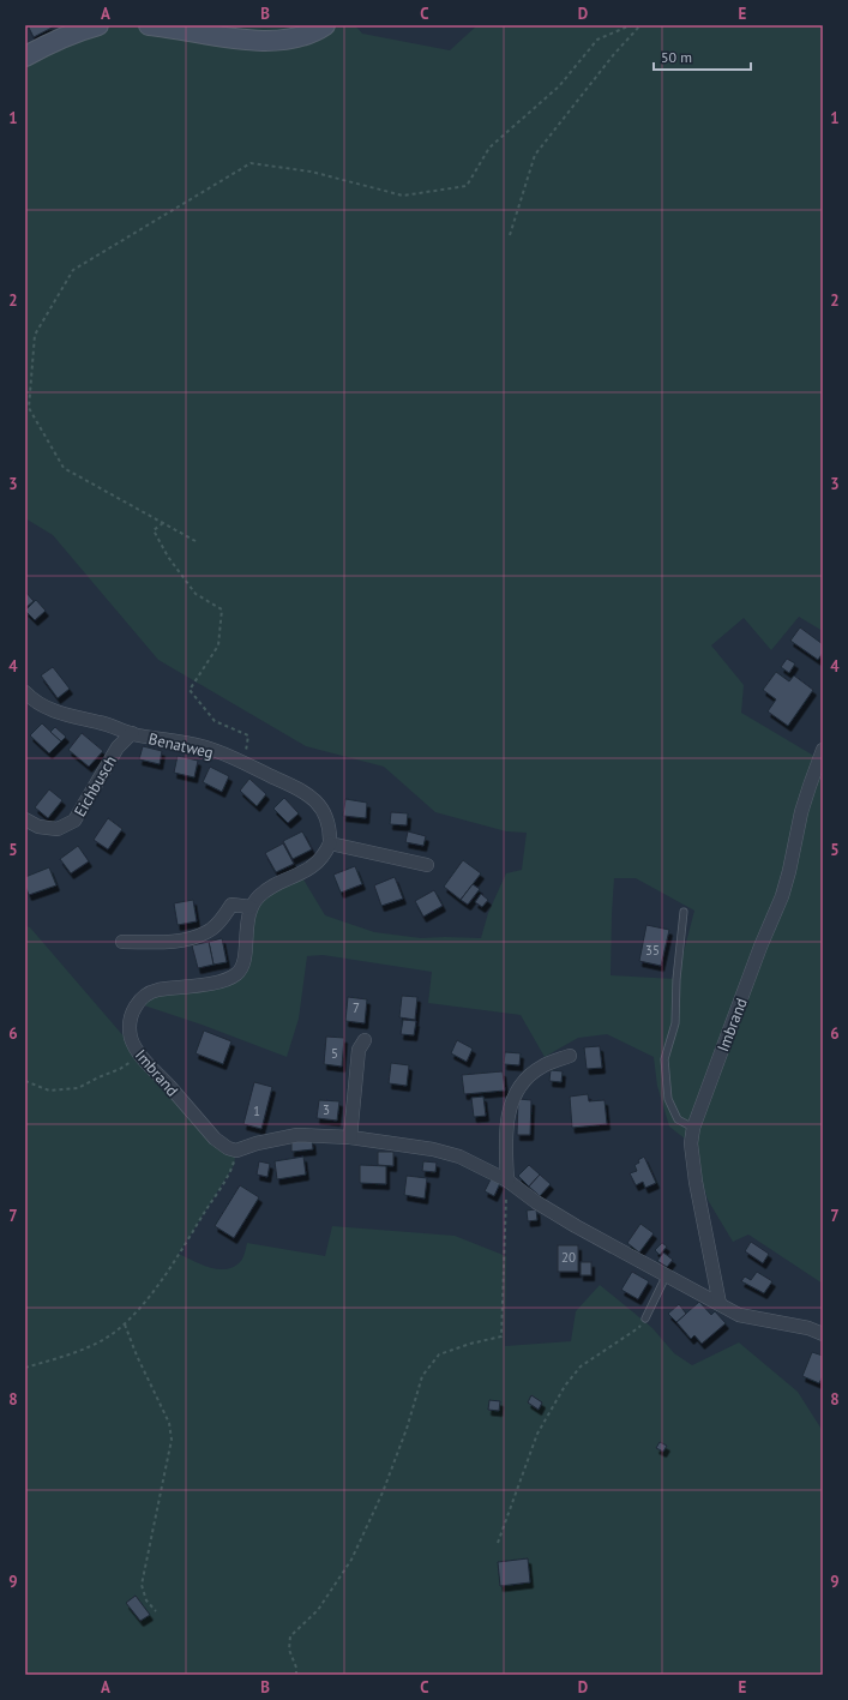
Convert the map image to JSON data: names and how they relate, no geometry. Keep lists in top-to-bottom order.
{
  "streets": {
    "street": ["Benatweg", "Eichbusch", "Imbrand"]
  },
  "crossings": [
    ["Benatweg", "Eichbusch"]
  ],
  "house_numbers": [
    "35",
    "7",
    "5",
    "3",
    "1",
    "20"
  ],
  "scale_bar": "50 m",
  "grid": {
    "columns": [
      "A",
      "B",
      "C",
      "D",
      "E"
    ],
    "rows": [
      "1",
      "2",
      "3",
      "4",
      "5",
      "6",
      "7",
      "8",
      "9"
    ]
  }
}
